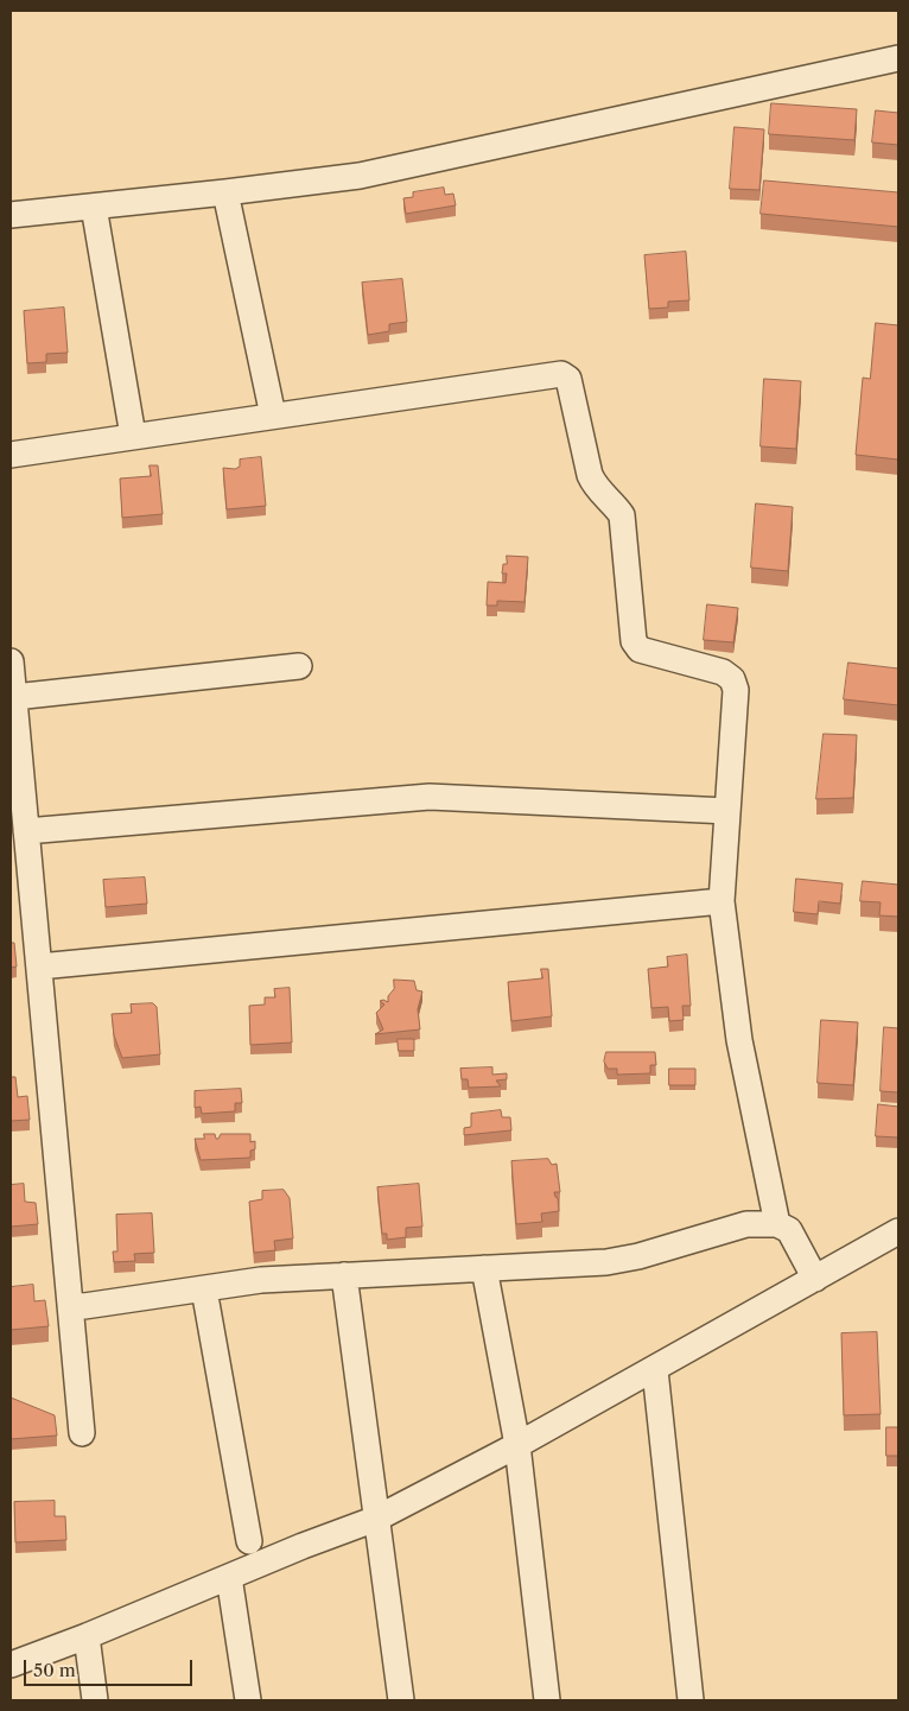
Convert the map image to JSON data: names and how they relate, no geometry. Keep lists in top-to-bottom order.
{
  "scale_bar": "50 m"
}
